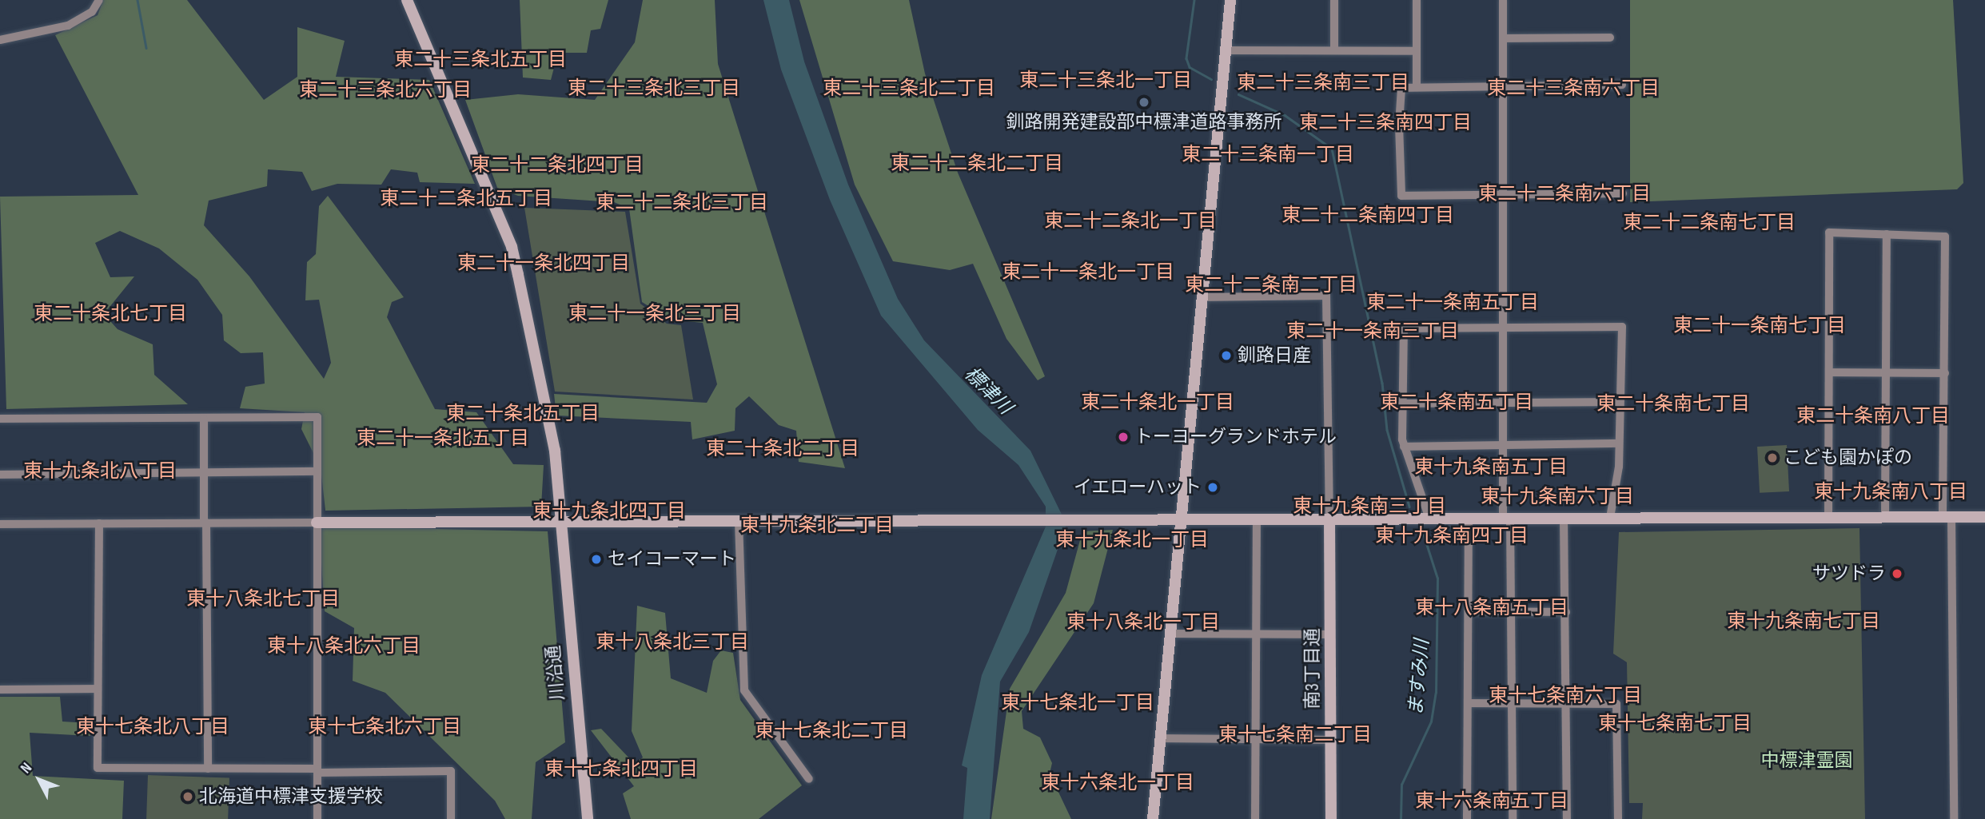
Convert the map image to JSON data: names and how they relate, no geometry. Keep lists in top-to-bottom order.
{
  "streets": {
    "street": ["南3丁目通", "川沿通"]
  },
  "districts": [
    "東二十三条北五丁目",
    "東二十三条北一丁目",
    "東二十三条南三丁目",
    "東二十三条北三丁目",
    "東二十三条北二丁目",
    "東二十三条南六丁目",
    "東二十三条北六丁目",
    "東二十三条南四丁目",
    "東二十三条南一丁目",
    "東二十二条北二丁目",
    "東二十二条北四丁目",
    "東二十二条南六丁目",
    "東二十二条北五丁目",
    "東二十二条北三丁目",
    "東二十二条南四丁目",
    "東二十二条北一丁目",
    "東二十二条南七丁目",
    "東二十一条北四丁目",
    "東二十一条北一丁目",
    "東二十二条南二丁目",
    "東二十一条南五丁目",
    "東二十条北七丁目",
    "東二十一条北三丁目",
    "東二十一条南七丁目",
    "東二十一条南三丁目",
    "東二十条北一丁目",
    "東二十条南五丁目",
    "東二十条南七丁目",
    "東二十条北五丁目",
    "東二十条南八丁目",
    "東二十一条北五丁目",
    "東二十条北二丁目",
    "東十九条南五丁目",
    "東十九条北八丁目",
    "東十九条南八丁目",
    "東十九条南六丁目",
    "東十九条南三丁目",
    "東十九条北四丁目",
    "東十九条北二丁目",
    "東十九条南四丁目",
    "東十九条北一丁目",
    "東十八条北七丁目",
    "東十八条南五丁目",
    "東十九条南七丁目",
    "東十八条北一丁目",
    "東十八条北三丁目",
    "東十八条北六丁目",
    "東十七条南六丁目",
    "東十七条北一丁目",
    "東十七条南七丁目",
    "東十七条北八丁目",
    "東十七条北六丁目",
    "東十七条北二丁目",
    "東十七条南二丁目",
    "東十七条北四丁目",
    "東十六条北一丁目",
    "東十六条南五丁目"
  ],
  "water": ["標津川", "ますみ川"],
  "parks": ["中標津霊園"],
  "places": [
    "釧路開発建設部中標津道路事務所",
    "釧路日産",
    "トーヨーグランドホテル",
    "こども園かぽの",
    "イエローハット",
    "セイコーマート",
    "サツドラ",
    "北海道中標津支援学校"
  ],
  "north": "top left"
}
